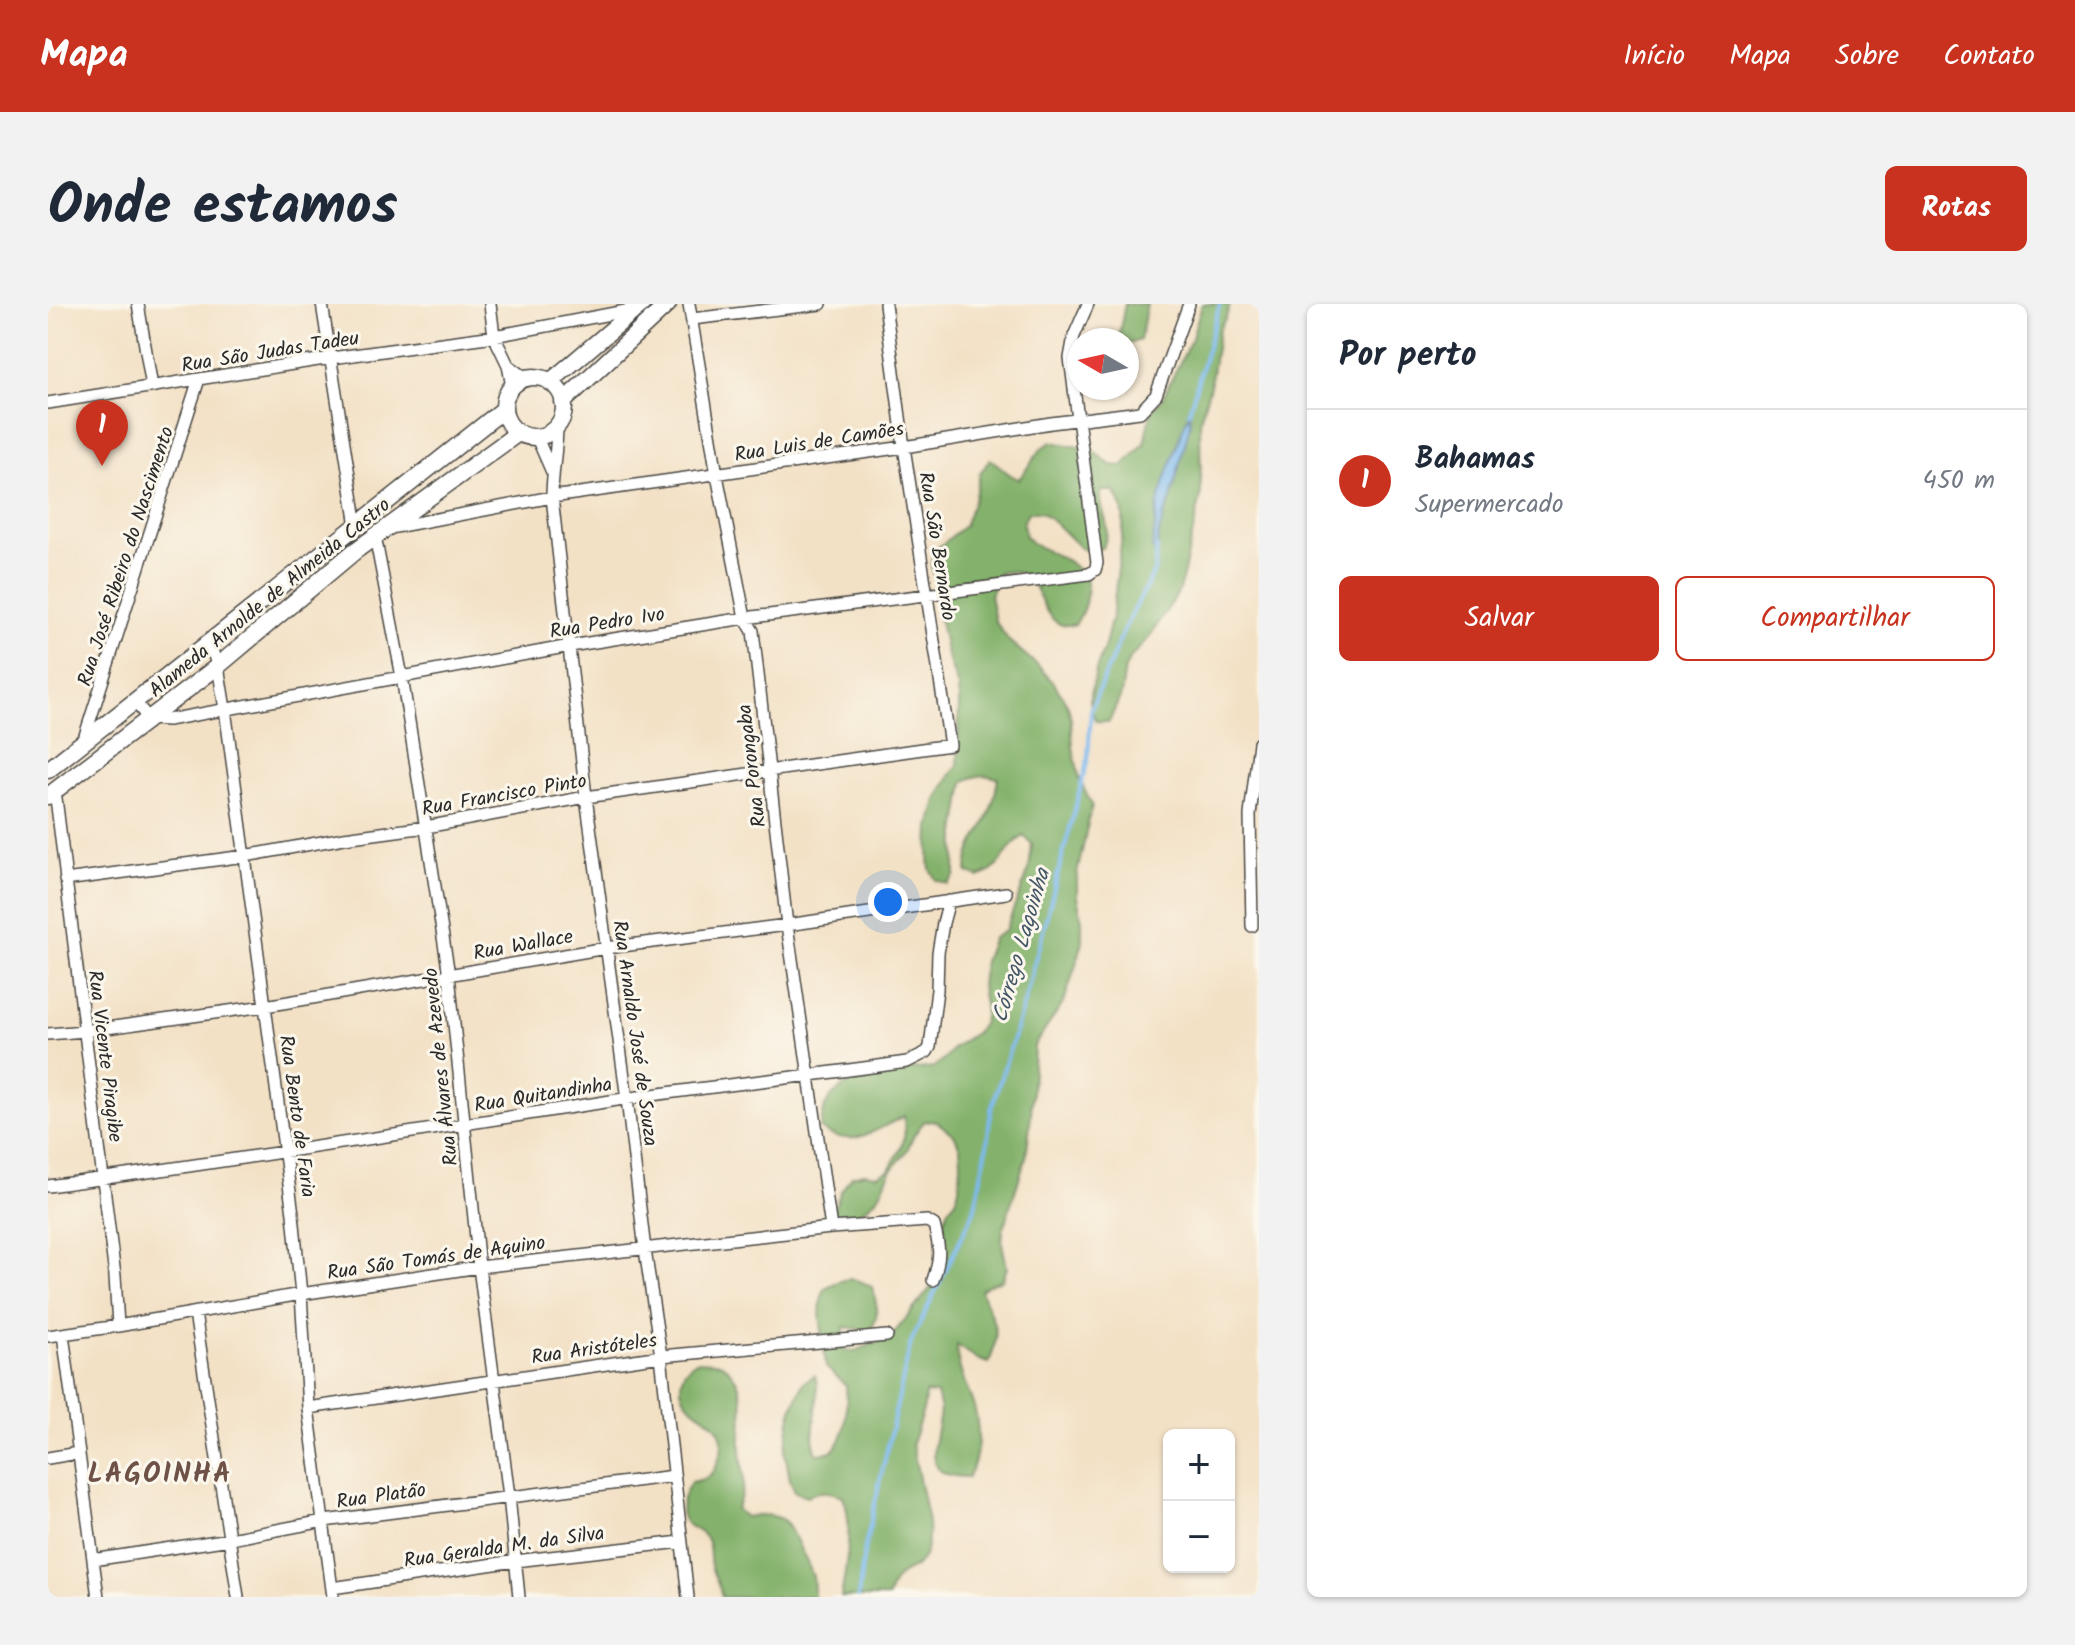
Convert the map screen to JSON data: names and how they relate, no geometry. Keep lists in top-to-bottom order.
{
  "streets": {
    "main road": ["Alameda Arnolde de Almeida Castro"],
    "street": [
      "Rua São Judas Tadeu",
      "Rua Luis de Camões",
      "Rua São Bernardo",
      "Rua José Ribeiro do Nascimento",
      "Rua Pedro Ivo",
      "Rua Porongaba",
      "Rua Francisco Pinto",
      "Rua Wallace",
      "Rua Arnaldo José de Souza",
      "Rua Vicente Piragibe",
      "Rua Álvares de Azevedo",
      "Rua Quitandinha",
      "Rua Bento de Faria",
      "Rua São Tomás de Aquino",
      "Rua Aristóteles",
      "Rua Platão",
      "Rua Geralda M. da Silva"
    ]
  },
  "crossings": [
    ["Rua São Judas Tadeu", "Rua José Ribeiro do Nascimento"],
    ["Rua Luis de Camões", "Rua São Bernardo"],
    ["Rua Luis de Camões", "Alameda Arnolde de Almeida Castro"],
    ["Rua Luis de Camões", "Rua Pedro Ivo"],
    ["Rua Luis de Camões", "Rua Porongaba"],
    ["Rua Luis de Camões", "Rua Arnaldo José de Souza"],
    ["Rua Luis de Camões", "Rua Álvares de Azevedo"],
    ["Rua São Bernardo", "Rua Pedro Ivo"],
    ["Rua São Bernardo", "Rua Francisco Pinto"],
    ["Rua José Ribeiro do Nascimento", "Alameda Arnolde de Almeida Castro"],
    ["Alameda Arnolde de Almeida Castro", "Rua Pedro Ivo"],
    ["Alameda Arnolde de Almeida Castro", "Rua Arnaldo José de Souza"],
    ["Alameda Arnolde de Almeida Castro", "Rua Vicente Piragibe"],
    ["Alameda Arnolde de Almeida Castro", "Rua Álvares de Azevedo"],
    ["Alameda Arnolde de Almeida Castro", "Rua Bento de Faria"],
    ["Rua Pedro Ivo", "Rua Porongaba"],
    ["Rua Pedro Ivo", "Rua Arnaldo José de Souza"],
    ["Rua Pedro Ivo", "Rua Álvares de Azevedo"],
    ["Rua Pedro Ivo", "Rua Bento de Faria"],
    ["Rua Porongaba", "Rua Francisco Pinto"],
    ["Rua Porongaba", "Rua Wallace"],
    ["Rua Porongaba", "Rua Quitandinha"],
    ["Rua Porongaba", "Rua São Tomás de Aquino"],
    ["Rua Francisco Pinto", "Rua Arnaldo José de Souza"],
    ["Rua Francisco Pinto", "Rua Vicente Piragibe"],
    ["Rua Francisco Pinto", "Rua Álvares de Azevedo"],
    ["Rua Francisco Pinto", "Rua Bento de Faria"],
    ["Rua Wallace", "Rua Arnaldo José de Souza"],
    ["Rua Wallace", "Rua Vicente Piragibe"],
    ["Rua Wallace", "Rua Álvares de Azevedo"],
    ["Rua Wallace", "Rua Quitandinha"],
    ["Rua Wallace", "Rua Bento de Faria"],
    ["Rua Arnaldo José de Souza", "Rua Quitandinha"],
    ["Rua Arnaldo José de Souza", "Rua São Tomás de Aquino"],
    ["Rua Arnaldo José de Souza", "Rua Aristóteles"],
    ["Rua Arnaldo José de Souza", "Rua Platão"],
    ["Rua Arnaldo José de Souza", "Rua Geralda M. da Silva"],
    ["Rua Vicente Piragibe", "Rua Quitandinha"],
    ["Rua Vicente Piragibe", "Rua São Tomás de Aquino"],
    ["Rua Álvares de Azevedo", "Rua Quitandinha"],
    ["Rua Álvares de Azevedo", "Rua São Tomás de Aquino"],
    ["Rua Álvares de Azevedo", "Rua Aristóteles"],
    ["Rua Álvares de Azevedo", "Rua Platão"],
    ["Rua Álvares de Azevedo", "Rua Geralda M. da Silva"],
    ["Rua Quitandinha", "Rua Bento de Faria"],
    ["Rua Bento de Faria", "Rua São Tomás de Aquino"],
    ["Rua Bento de Faria", "Rua Aristóteles"],
    ["Rua Bento de Faria", "Rua Platão"],
    ["Rua Bento de Faria", "Rua Geralda M. da Silva"]
  ],
  "districts": ["LAGOINHA"],
  "water": ["Córrego Lagoinha"],
  "north": "left",
  "page": {
    "header": "Mapa",
    "nav": [
      "Início",
      "Mapa",
      "Sobre",
      "Contato"
    ],
    "title": "Onde estamos",
    "buttons": [
      "Rotas",
      ["Salvar", "Compartilhar"]
    ],
    "heading": "Por perto",
    "pins": "1",
    "list": [
      {
        "mark": "1",
        "name": "Bahamas",
        "note": "Supermercado",
        "value": "450 m"
      }
    ],
    "map_buttons": ["+", "−"]
  }
}
